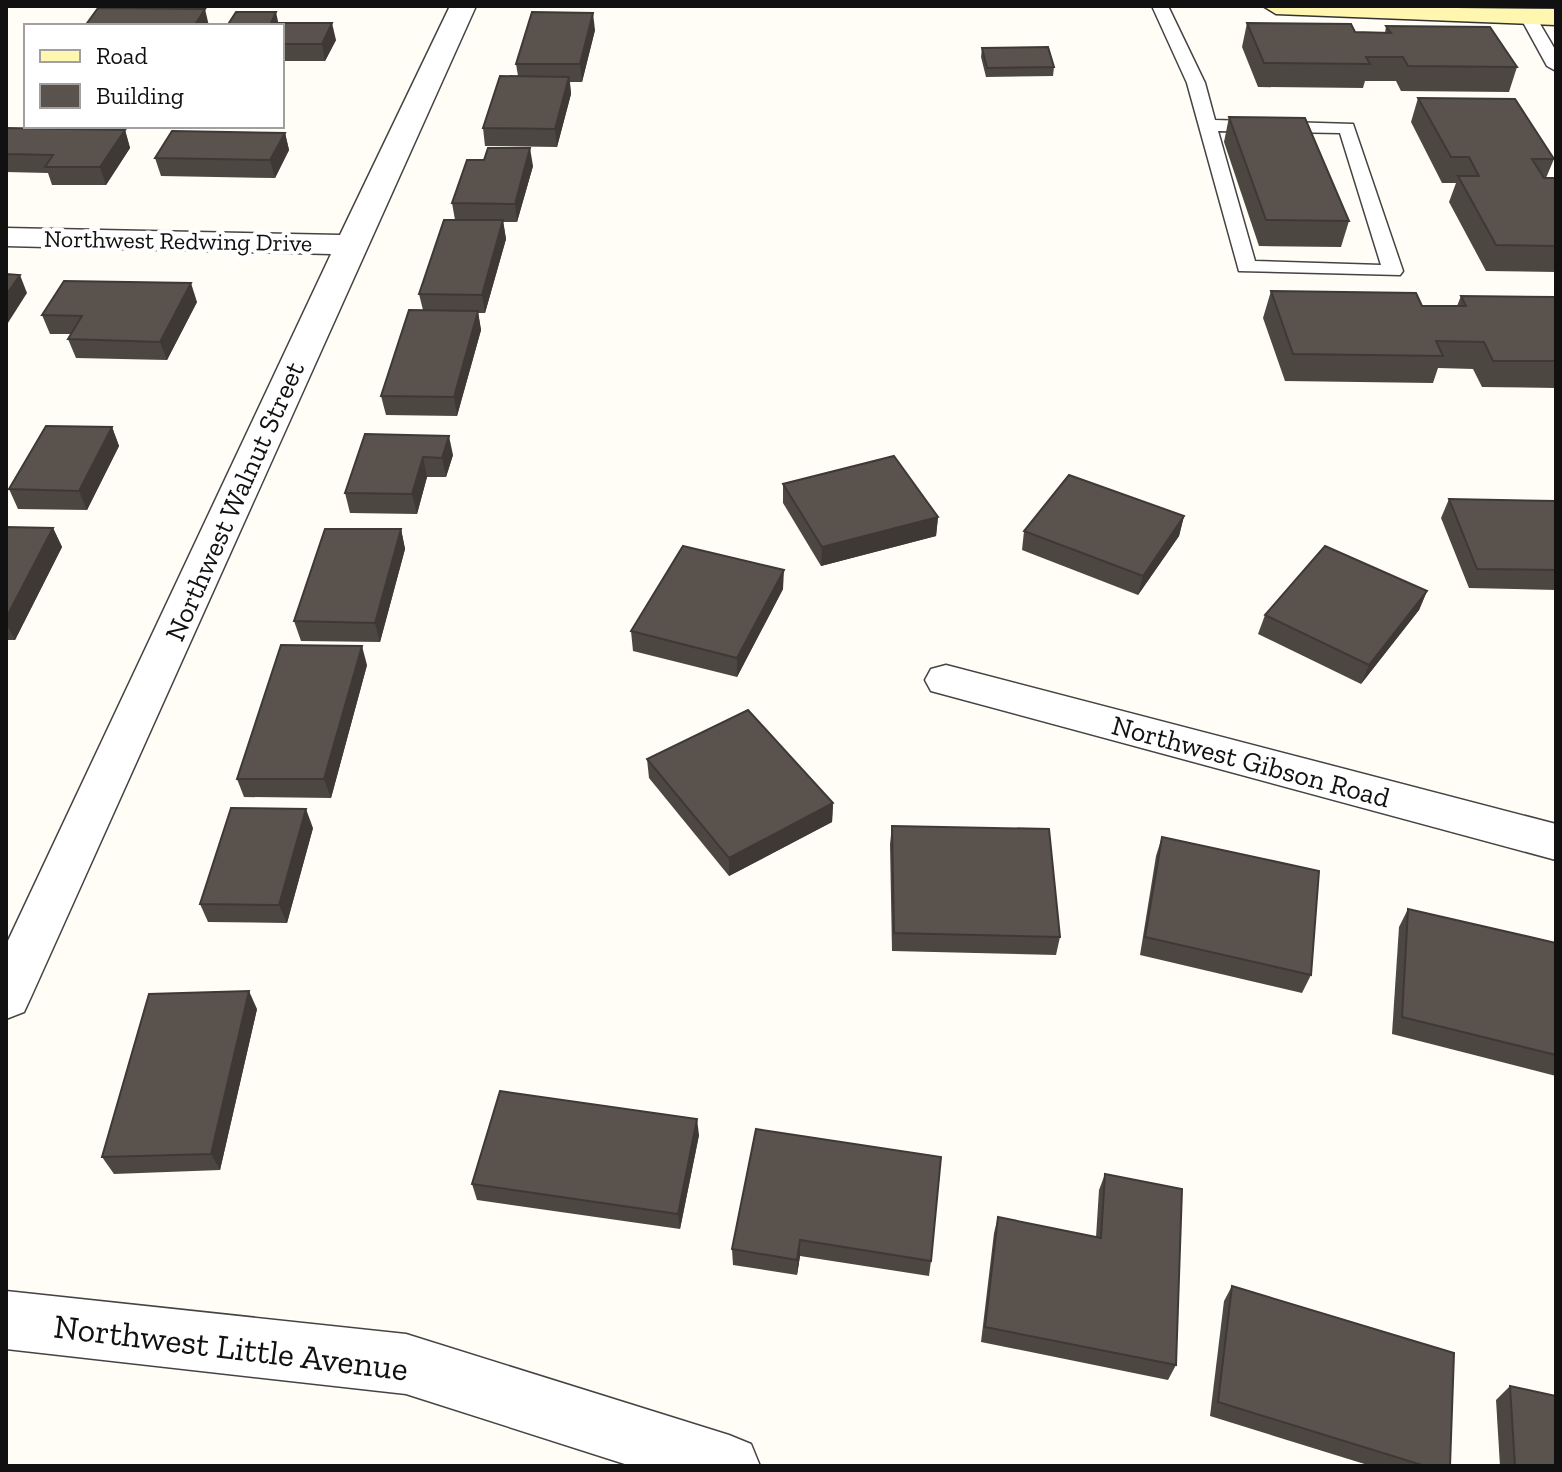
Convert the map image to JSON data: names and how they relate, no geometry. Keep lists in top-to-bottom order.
{
  "streets": {
    "street": [
      "Northwest Redwing Drive",
      "Northwest Walnut Street",
      "Northwest Gibson Road",
      "Northwest Little Avenue"
    ]
  },
  "crossings": [
    ["Northwest Redwing Drive", "Northwest Walnut Street"]
  ],
  "legend": ["Road", "Building"]
}
